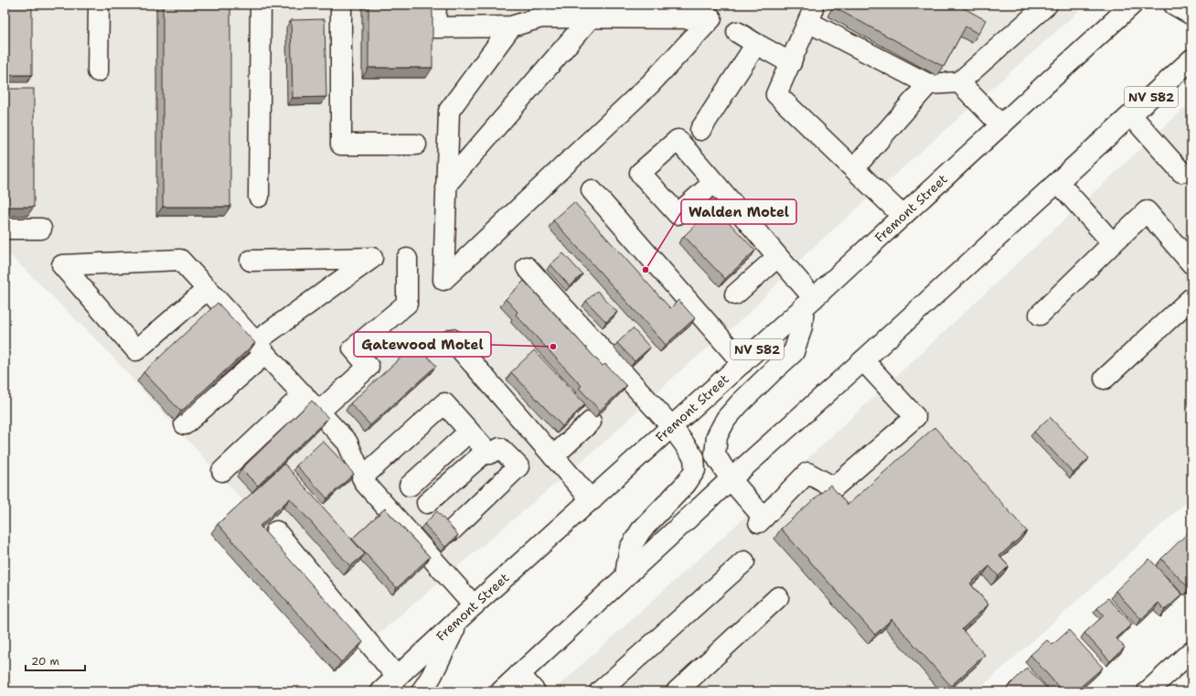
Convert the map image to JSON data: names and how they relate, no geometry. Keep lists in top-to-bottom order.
{
  "streets": {
    "main road": ["NV 582", "Fremont Street"]
  },
  "places": ["Walden Motel", "Gatewood Motel"],
  "scale_bar": "20 m"
}
